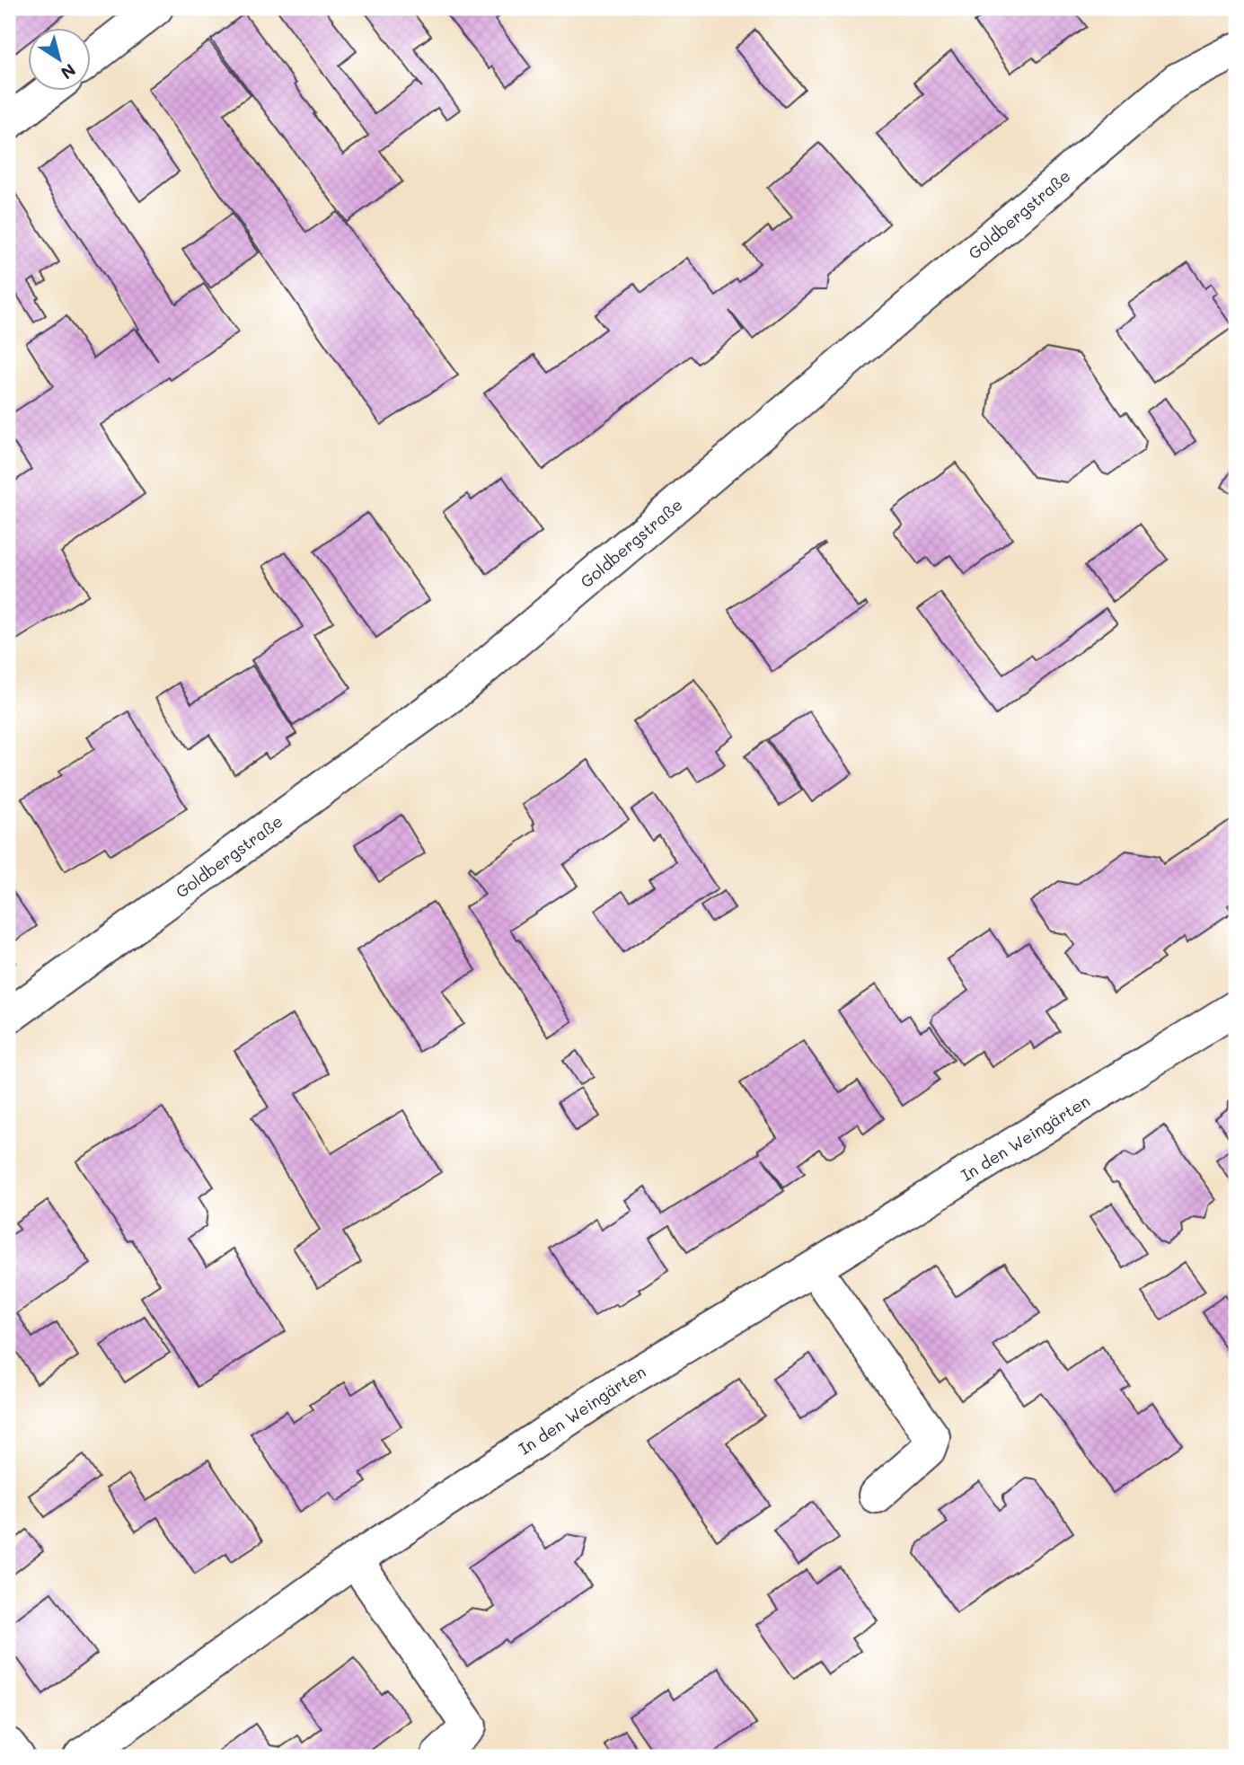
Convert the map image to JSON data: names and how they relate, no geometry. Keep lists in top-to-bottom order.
{
  "streets": {
    "street": ["Goldbergstraße", "In den Weingärten"]
  },
  "north": "bottom right"
}
